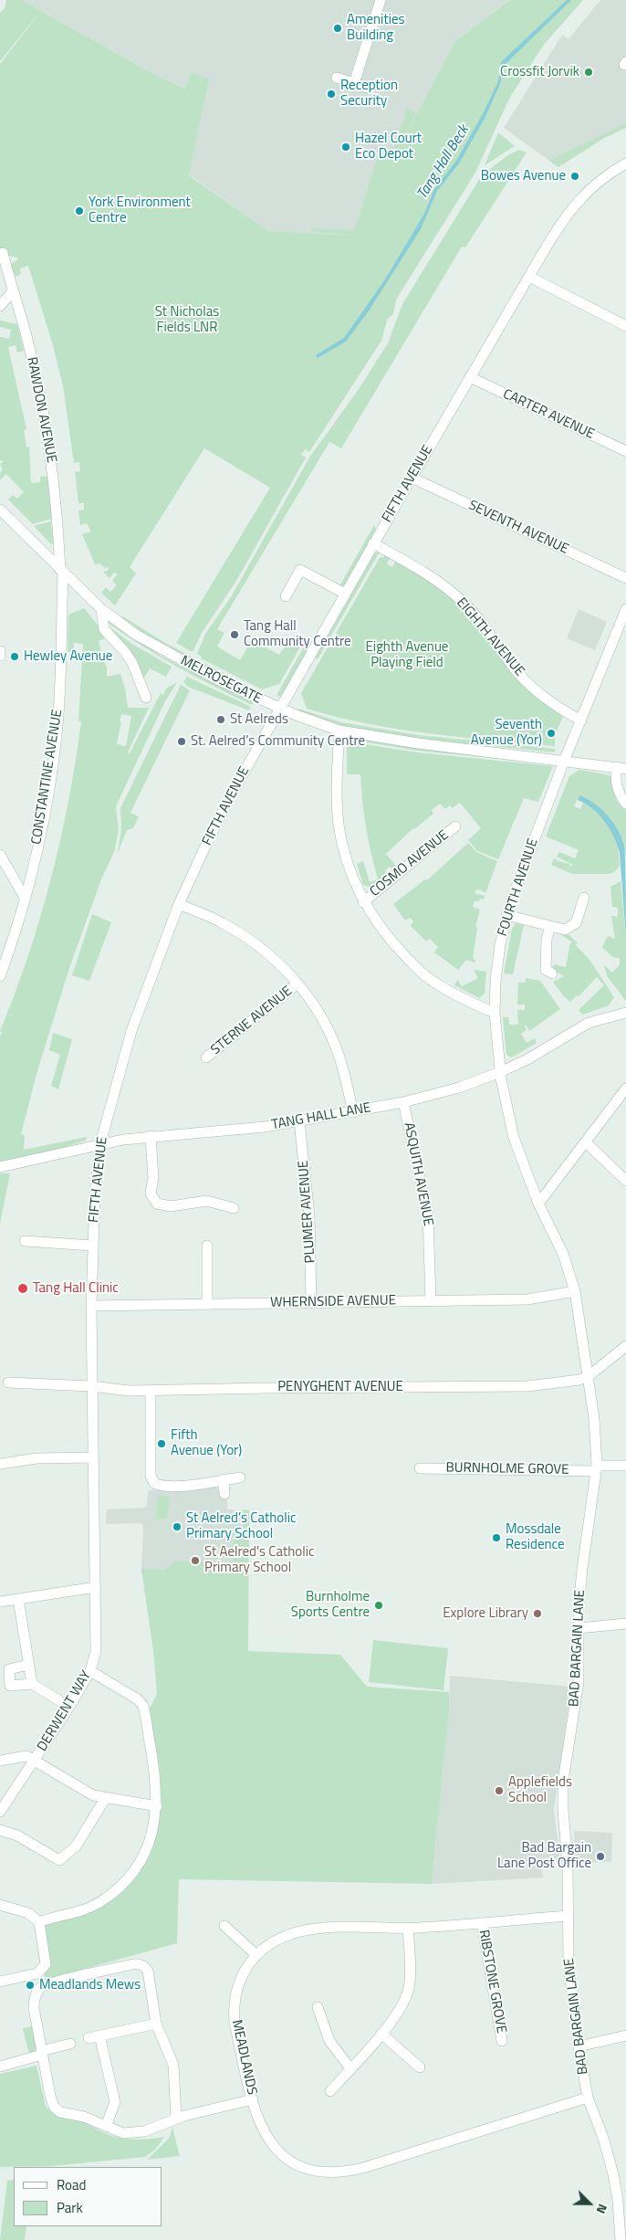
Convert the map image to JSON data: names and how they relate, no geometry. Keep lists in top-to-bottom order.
{
  "streets": {
    "street": [
      "RAWDON AVENUE",
      "CARTER AVENUE",
      "FIFTH AVENUE",
      "SEVENTH AVENUE",
      "EIGHTH AVENUE",
      "MELROSEGATE",
      "CONSTANTINE AVENUE",
      "COSMO AVENUE",
      "FOURTH AVENUE",
      "STERNE AVENUE",
      "TANG HALL LANE",
      "ASQUITH AVENUE",
      "PLUMER AVENUE",
      "WHERNSIDE AVENUE",
      "PENYGHENT AVENUE",
      "BURNHOLME GROVE",
      "BAD BARGAIN LANE",
      "DERWENT WAY",
      "RIBSTONE GROVE",
      "MEADLANDS"
    ]
  },
  "crossings": [
    ["RAWDON AVENUE", "MELROSEGATE"],
    ["RAWDON AVENUE", "CONSTANTINE AVENUE"],
    ["CARTER AVENUE", "FIFTH AVENUE"],
    ["FIFTH AVENUE", "SEVENTH AVENUE"],
    ["FIFTH AVENUE", "EIGHTH AVENUE"],
    ["FIFTH AVENUE", "MELROSEGATE"],
    ["FIFTH AVENUE", "TANG HALL LANE"],
    ["FIFTH AVENUE", "WHERNSIDE AVENUE"],
    ["FIFTH AVENUE", "PENYGHENT AVENUE"],
    ["FIFTH AVENUE", "DERWENT WAY"],
    ["EIGHTH AVENUE", "FOURTH AVENUE"],
    ["MELROSEGATE", "CONSTANTINE AVENUE"],
    ["MELROSEGATE", "FOURTH AVENUE"],
    ["FOURTH AVENUE", "TANG HALL LANE"],
    ["FOURTH AVENUE", "BAD BARGAIN LANE"],
    ["TANG HALL LANE", "ASQUITH AVENUE"],
    ["TANG HALL LANE", "PLUMER AVENUE"],
    ["ASQUITH AVENUE", "WHERNSIDE AVENUE"],
    ["PLUMER AVENUE", "WHERNSIDE AVENUE"],
    ["WHERNSIDE AVENUE", "BAD BARGAIN LANE"],
    ["PENYGHENT AVENUE", "BAD BARGAIN LANE"],
    ["BURNHOLME GROVE", "BAD BARGAIN LANE"],
    ["BAD BARGAIN LANE", "MEADLANDS"],
    ["RIBSTONE GROVE", "MEADLANDS"]
  ],
  "water": ["Tang Hall Beck"],
  "parks": ["St Nicholas Fields LNR", "Eighth Avenue Playing Field"],
  "places": [
    "Amenities Building",
    "Crossfit Jorvik",
    "Reception Security",
    "Hazel Court Eco Depot",
    "Bowes Avenue",
    "York Environment Centre",
    "Tang Hall Community Centre",
    "Hewley Avenue",
    "St Aelreds",
    "Seventh Avenue (Yor)",
    "St. Aelred’s Community Centre",
    "Tang Hall Clinic",
    "Fifth Avenue (Yor)",
    "St Aelred’s Catholic Primary School",
    "Mossdale Residence",
    "St Aelred's Catholic Primary School",
    "Burnholme Sports Centre",
    "Explore Library",
    "Applefields School",
    "Bad Bargain Lane Post Office",
    "Meadlands Mews"
  ],
  "legend": ["Road", "Park"],
  "north": "bottom right"
}
